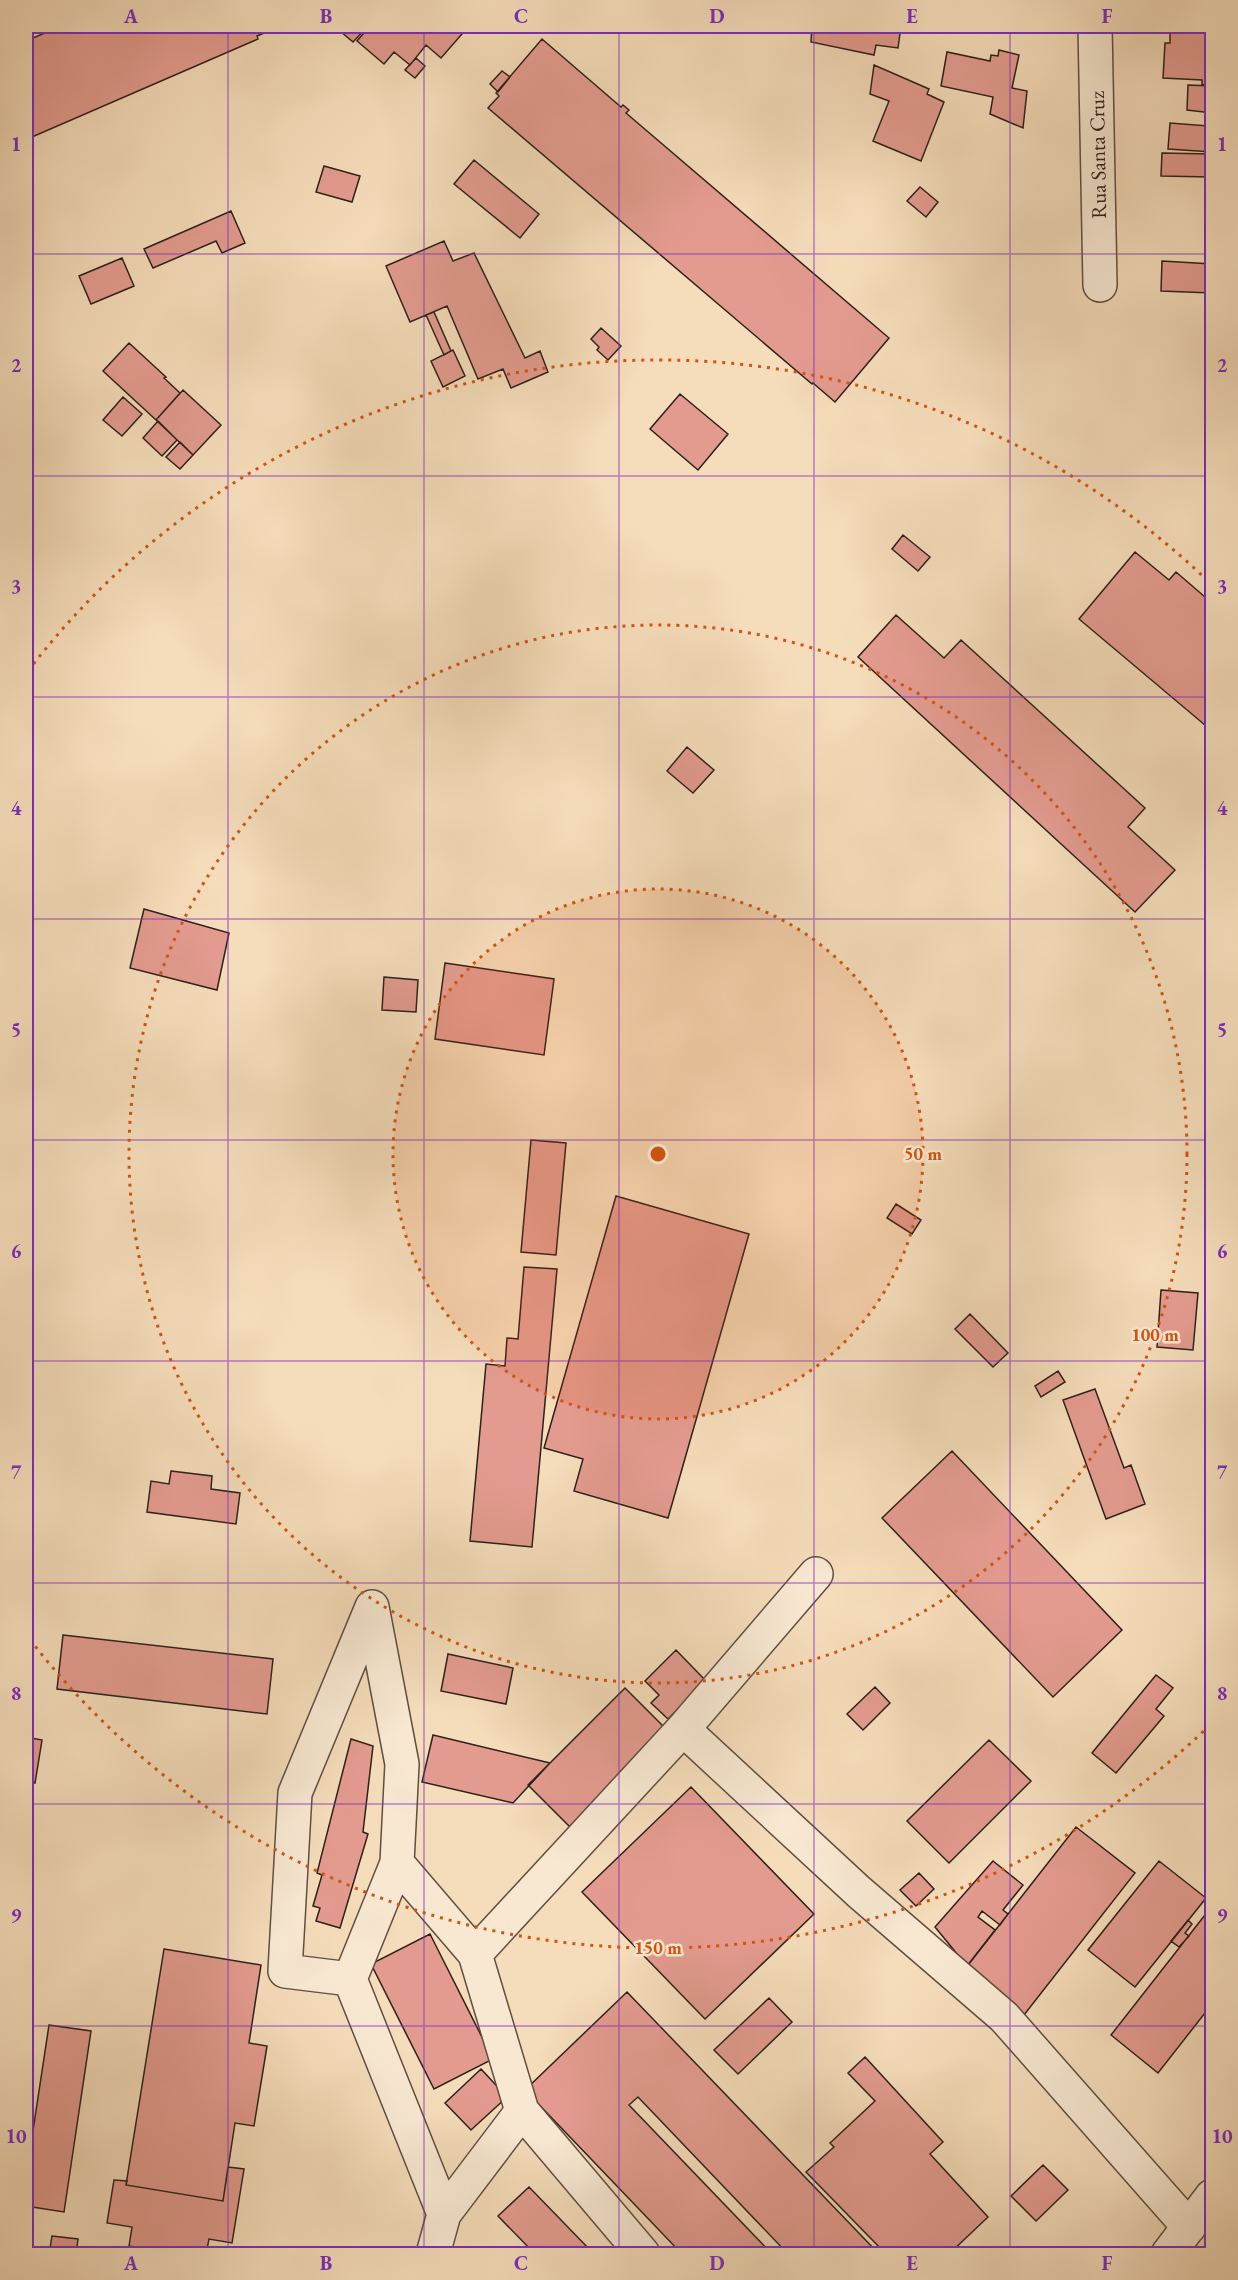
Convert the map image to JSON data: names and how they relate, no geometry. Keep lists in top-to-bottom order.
{
  "streets": {
    "street": ["Rua Santa Cruz"]
  },
  "grid": {
    "columns": [
      "A",
      "B",
      "C",
      "D",
      "E",
      "F"
    ],
    "rows": [
      "1",
      "2",
      "3",
      "4",
      "5",
      "6",
      "7",
      "8",
      "9",
      "10"
    ]
  },
  "rings": ["50 m", "100 m", "150 m"]
}
